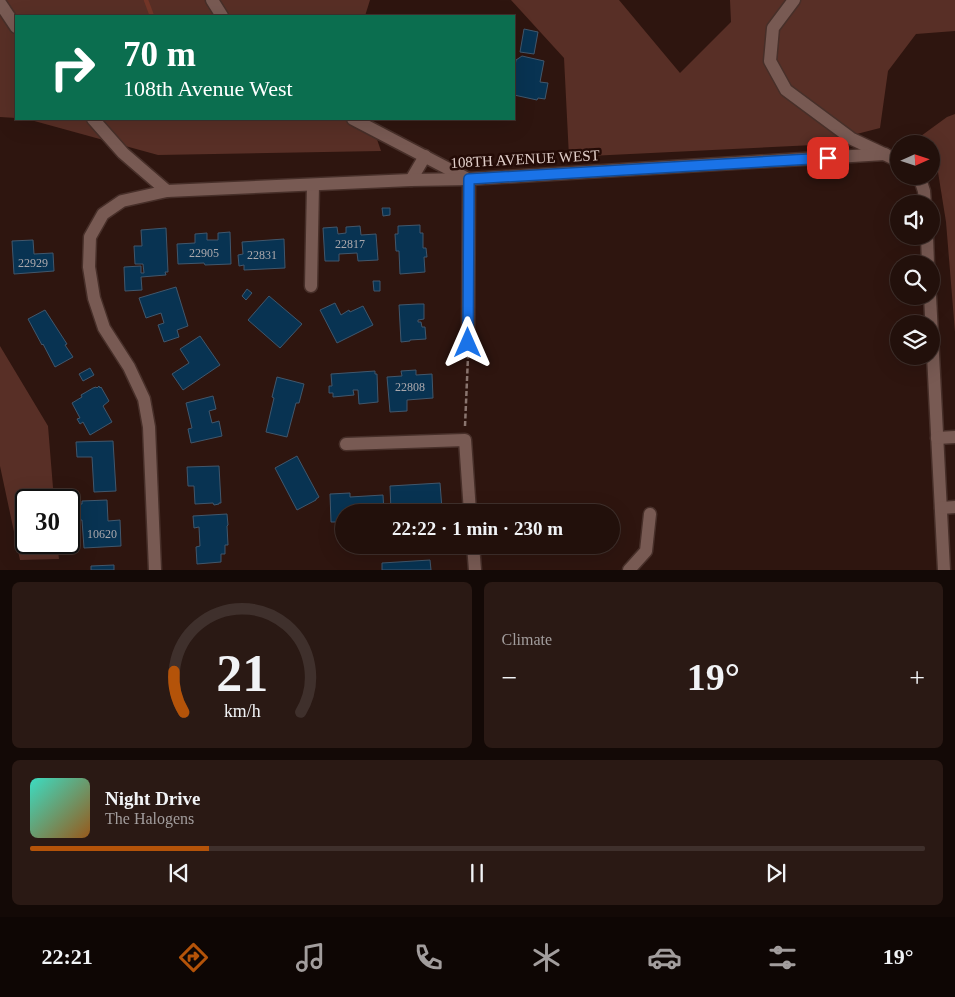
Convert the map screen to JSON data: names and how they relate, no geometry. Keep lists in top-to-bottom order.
{
  "streets": {
    "street": ["108TH AVENUE WEST"]
  },
  "house_numbers": [
    "22817",
    "22905",
    "22831",
    "22929",
    "22808",
    "10620"
  ],
  "north": "right",
  "page": {
    "turn": ["70 m", "108th Avenue West"],
    "limit": "30",
    "trip": "22:22 · 1 min · 230 m",
    "tile": "Climate",
    "heat": ["−", "19°", "+"],
    "song": ["Night Drive", "The Halogens"],
    "tabs": ["22:21", "19°"],
    "gauge": ["21", "km/h"]
  }
}
